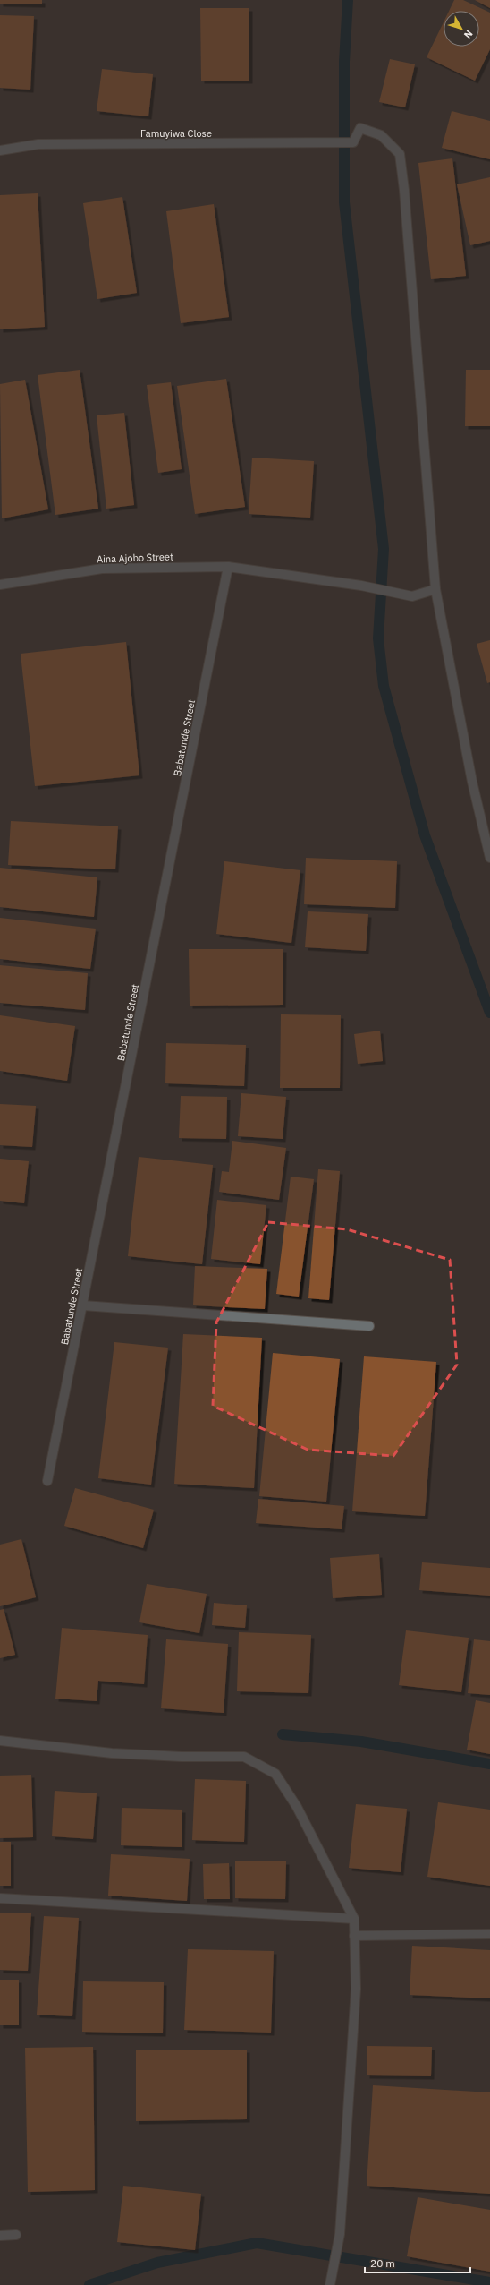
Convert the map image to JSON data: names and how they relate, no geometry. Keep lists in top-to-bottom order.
{
  "streets": {
    "street": ["Famuyiwa Close", "Aina Ajobo Street", "Babatunde Street"]
  },
  "crossings": [
    ["Famuyiwa Close", "Aina Ajobo Street"],
    ["Aina Ajobo Street", "Babatunde Street"]
  ],
  "scale_bar": "20 m",
  "north": "bottom right"
}
